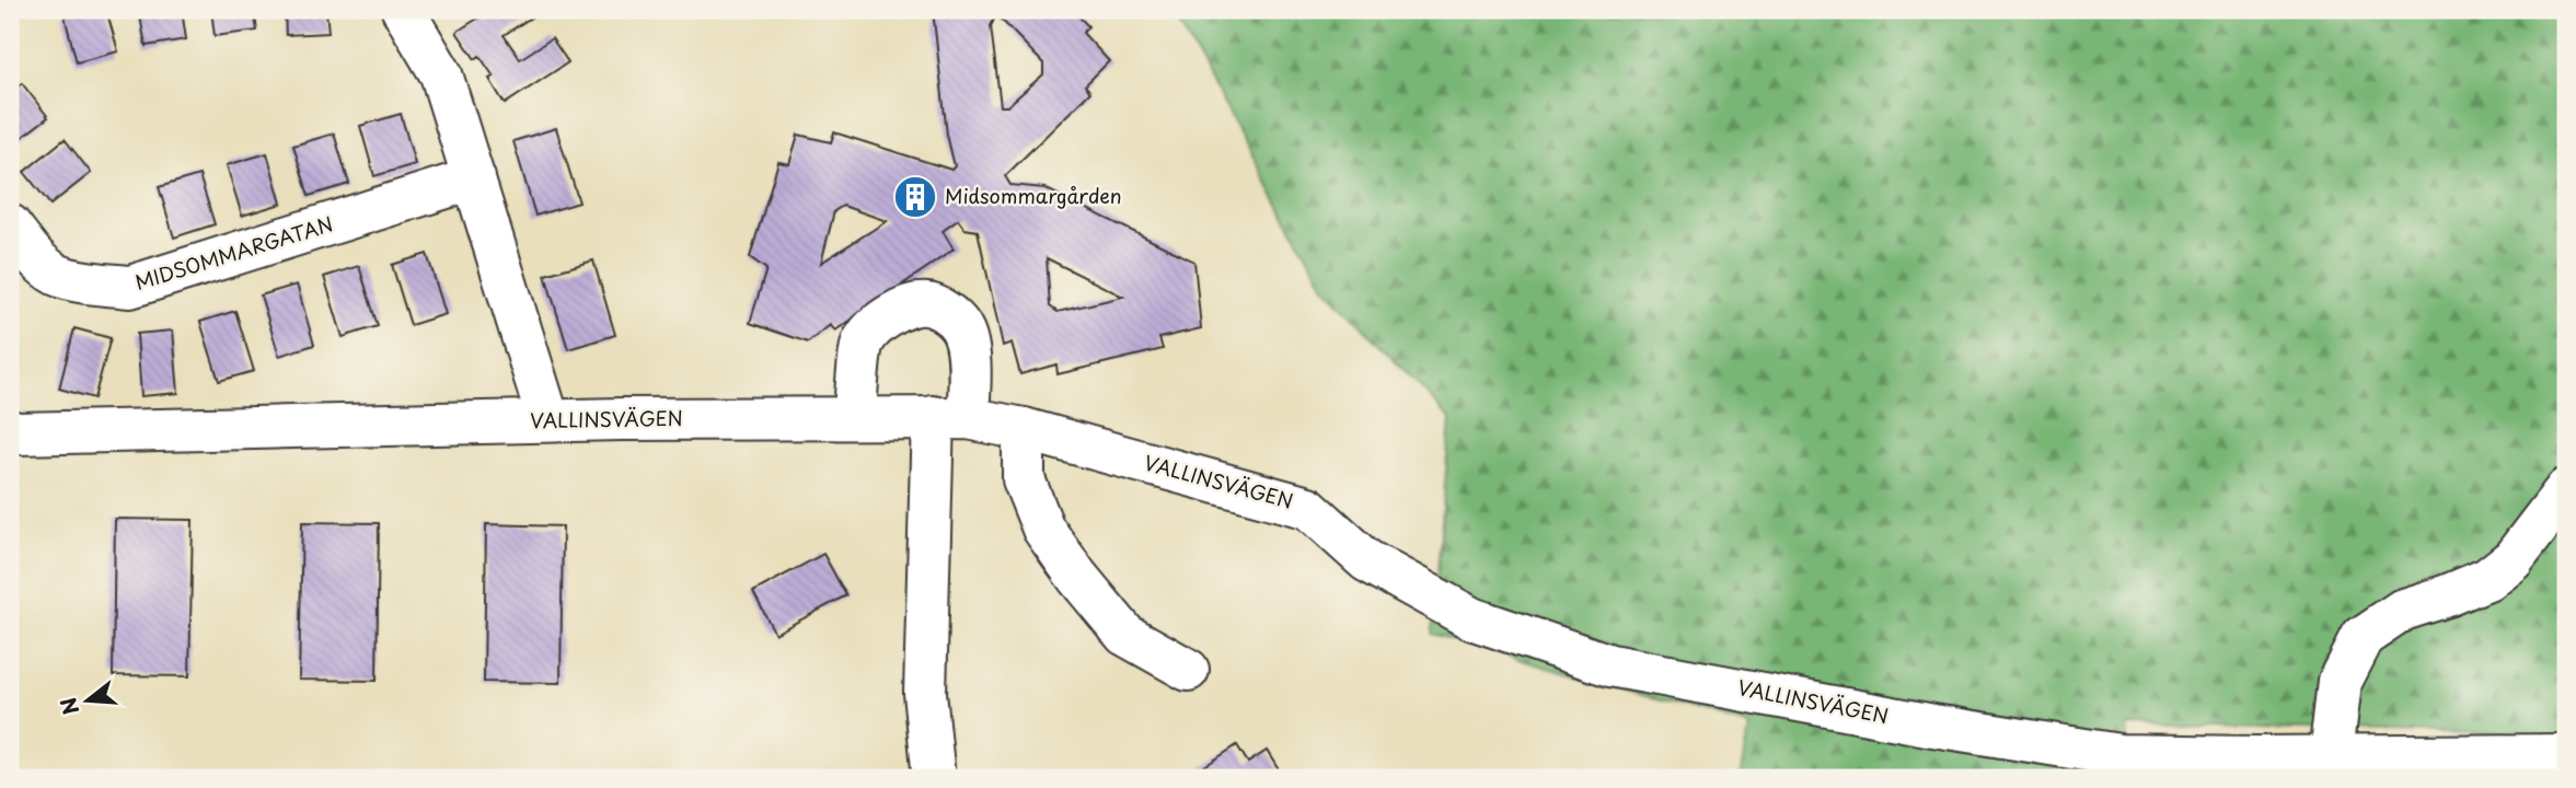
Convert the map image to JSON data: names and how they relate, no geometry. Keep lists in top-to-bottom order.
{
  "streets": {
    "street": ["MIDSOMMARGATAN", "VALLINSVÄGEN"]
  },
  "places": {
    "building": ["Midsommargården"]
  },
  "north": "left"
}
